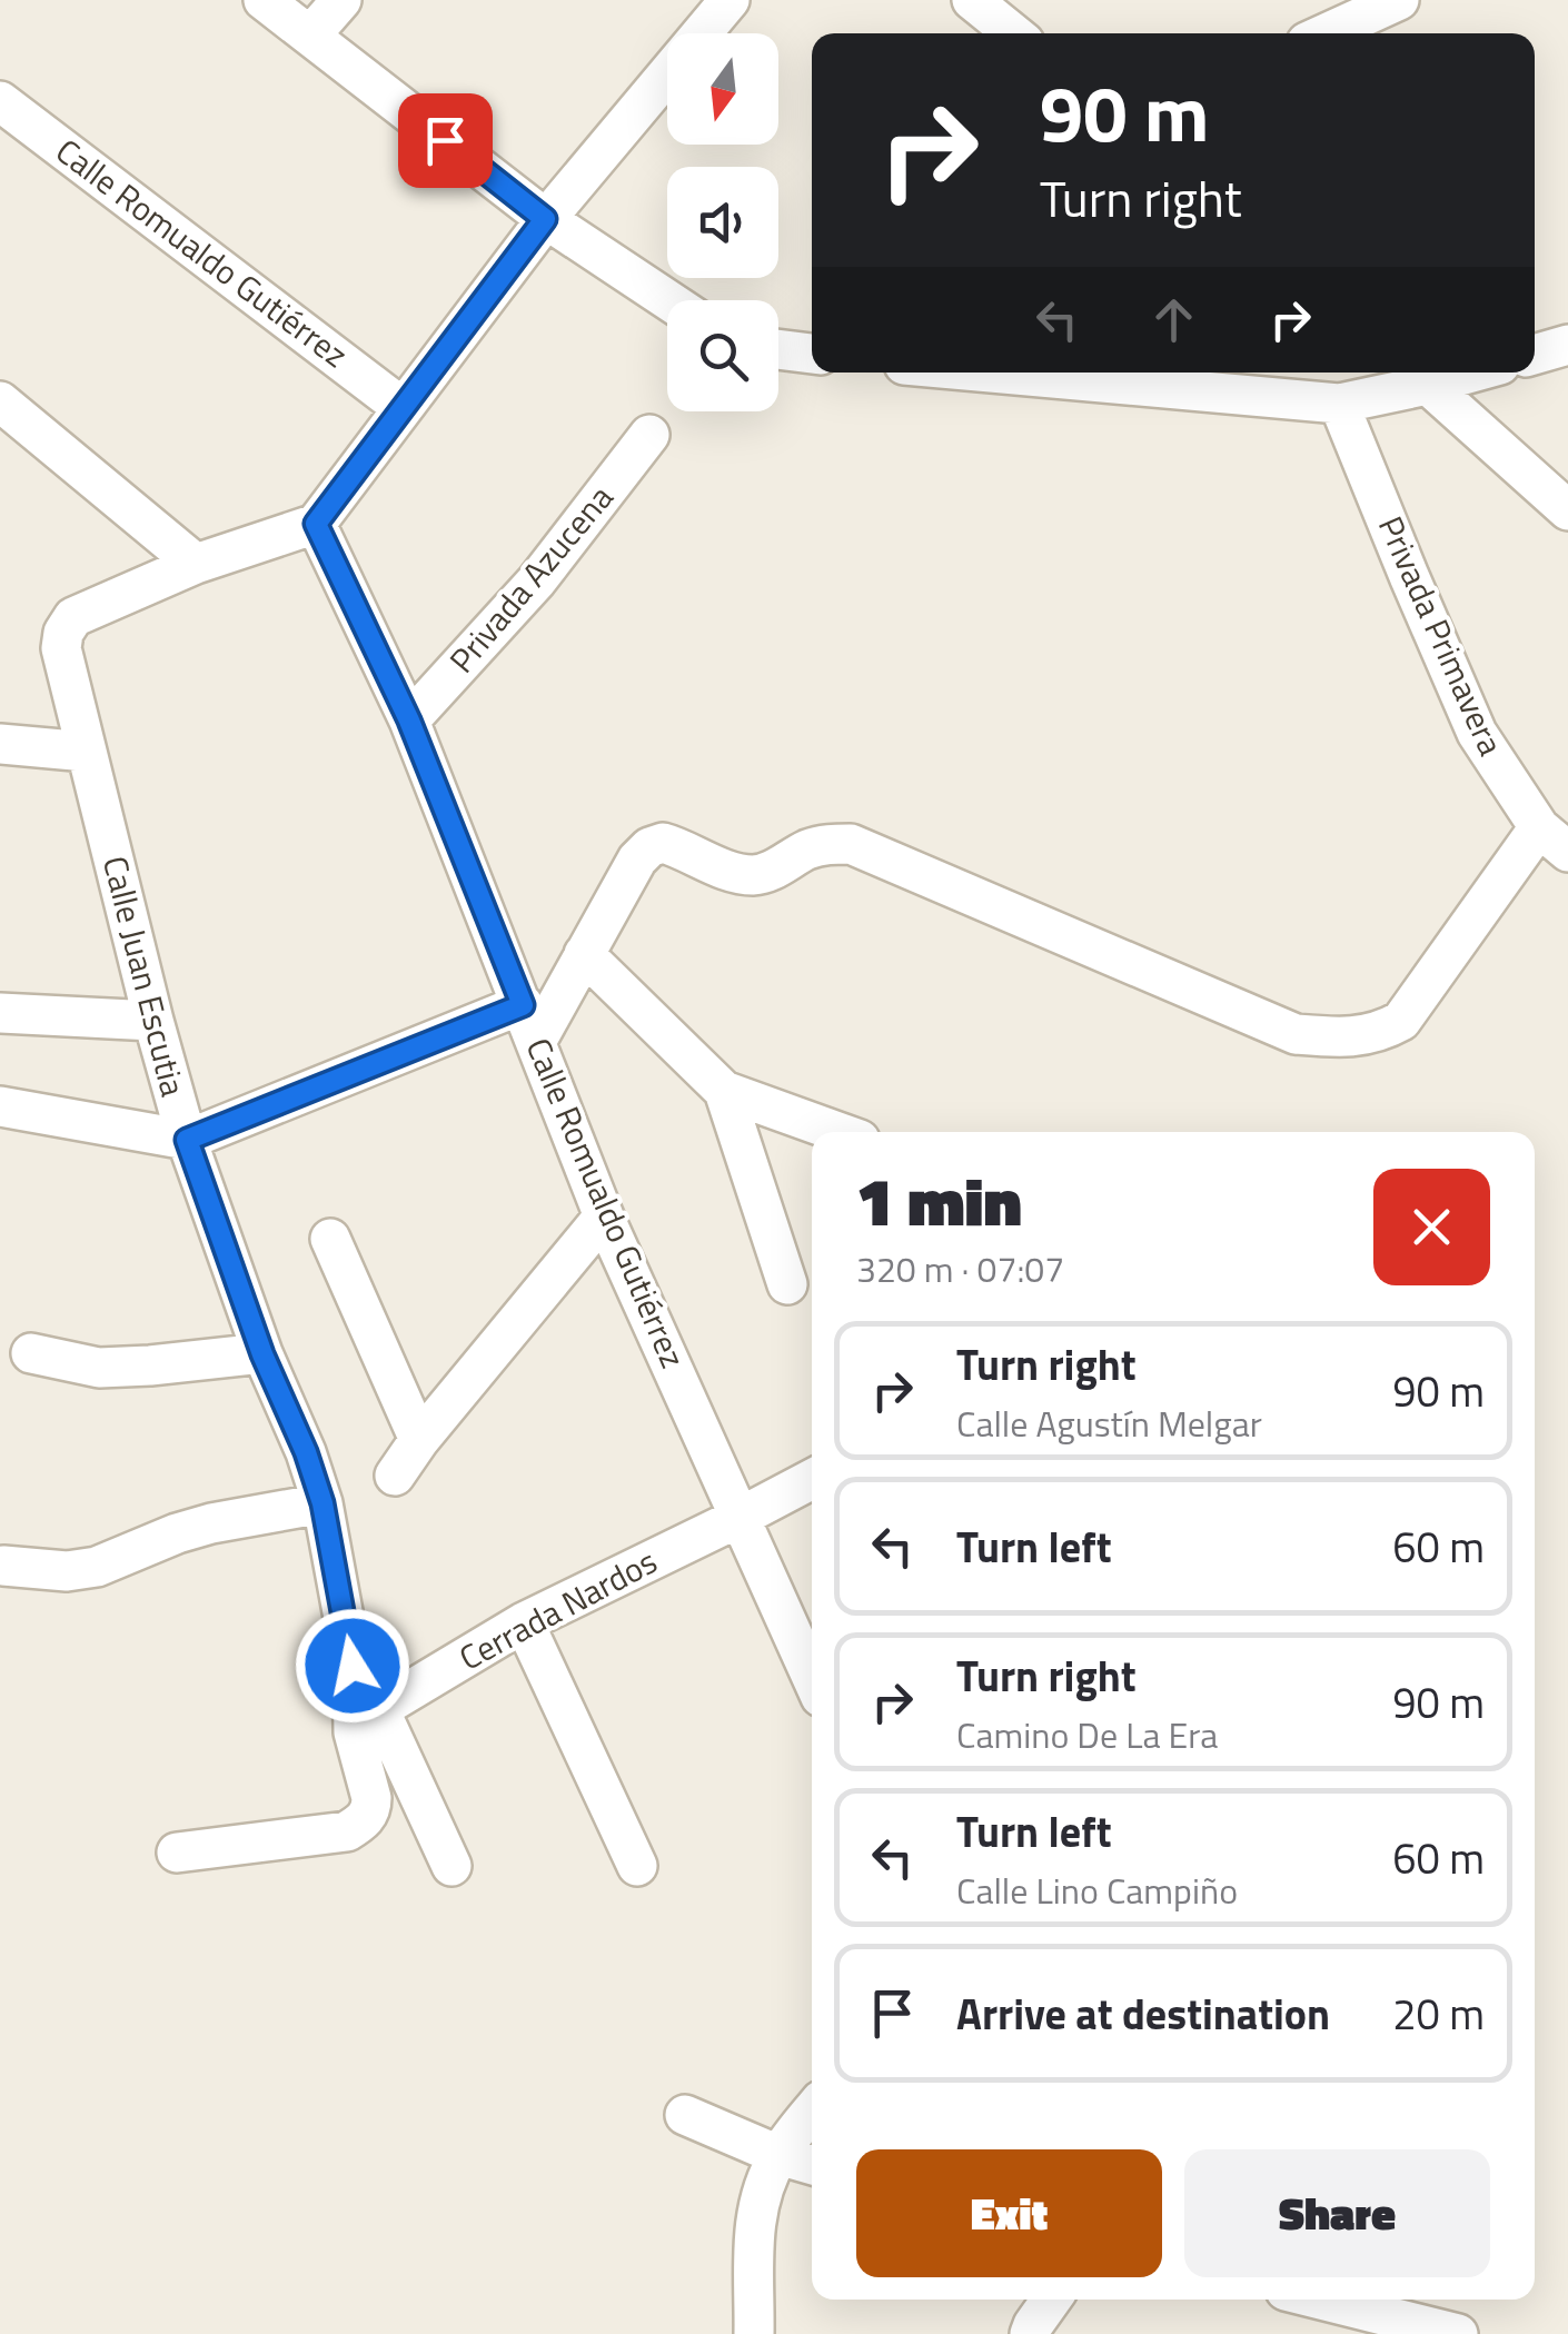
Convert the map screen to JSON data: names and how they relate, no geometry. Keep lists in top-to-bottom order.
{
  "streets": {
    "street": [
      "Calle Romualdo Gutiérrez",
      "Privada Azucena",
      "Privada Primavera",
      "Calle Juan Escutia",
      "Cerrada Nardos"
    ]
  },
  "crossings": [
    ["Calle Romualdo Gutiérrez", "Privada Azucena"],
    ["Calle Romualdo Gutiérrez", "Calle Juan Escutia"],
    ["Calle Romualdo Gutiérrez", "Cerrada Nardos"],
    ["Calle Juan Escutia", "Cerrada Nardos"]
  ],
  "north": "bottom",
  "page": {
    "turn": ["90 m", "Turn right"],
    "heading": ["1 min", "320 m · 07:07"],
    "list": [
      {
        "name": "Turn right",
        "note": "Calle Agustín Melgar",
        "value": "90 m"
      },
      {
        "name": "Turn left",
        "value": "60 m"
      },
      {
        "name": "Turn right",
        "note": "Camino De La Era",
        "value": "90 m"
      },
      {
        "name": "Turn left",
        "note": "Calle Lino Campiño",
        "value": "60 m"
      },
      {
        "name": "Arrive at destination",
        "value": "20 m"
      }
    ],
    "buttons": ["Exit", "Share"]
  }
}
